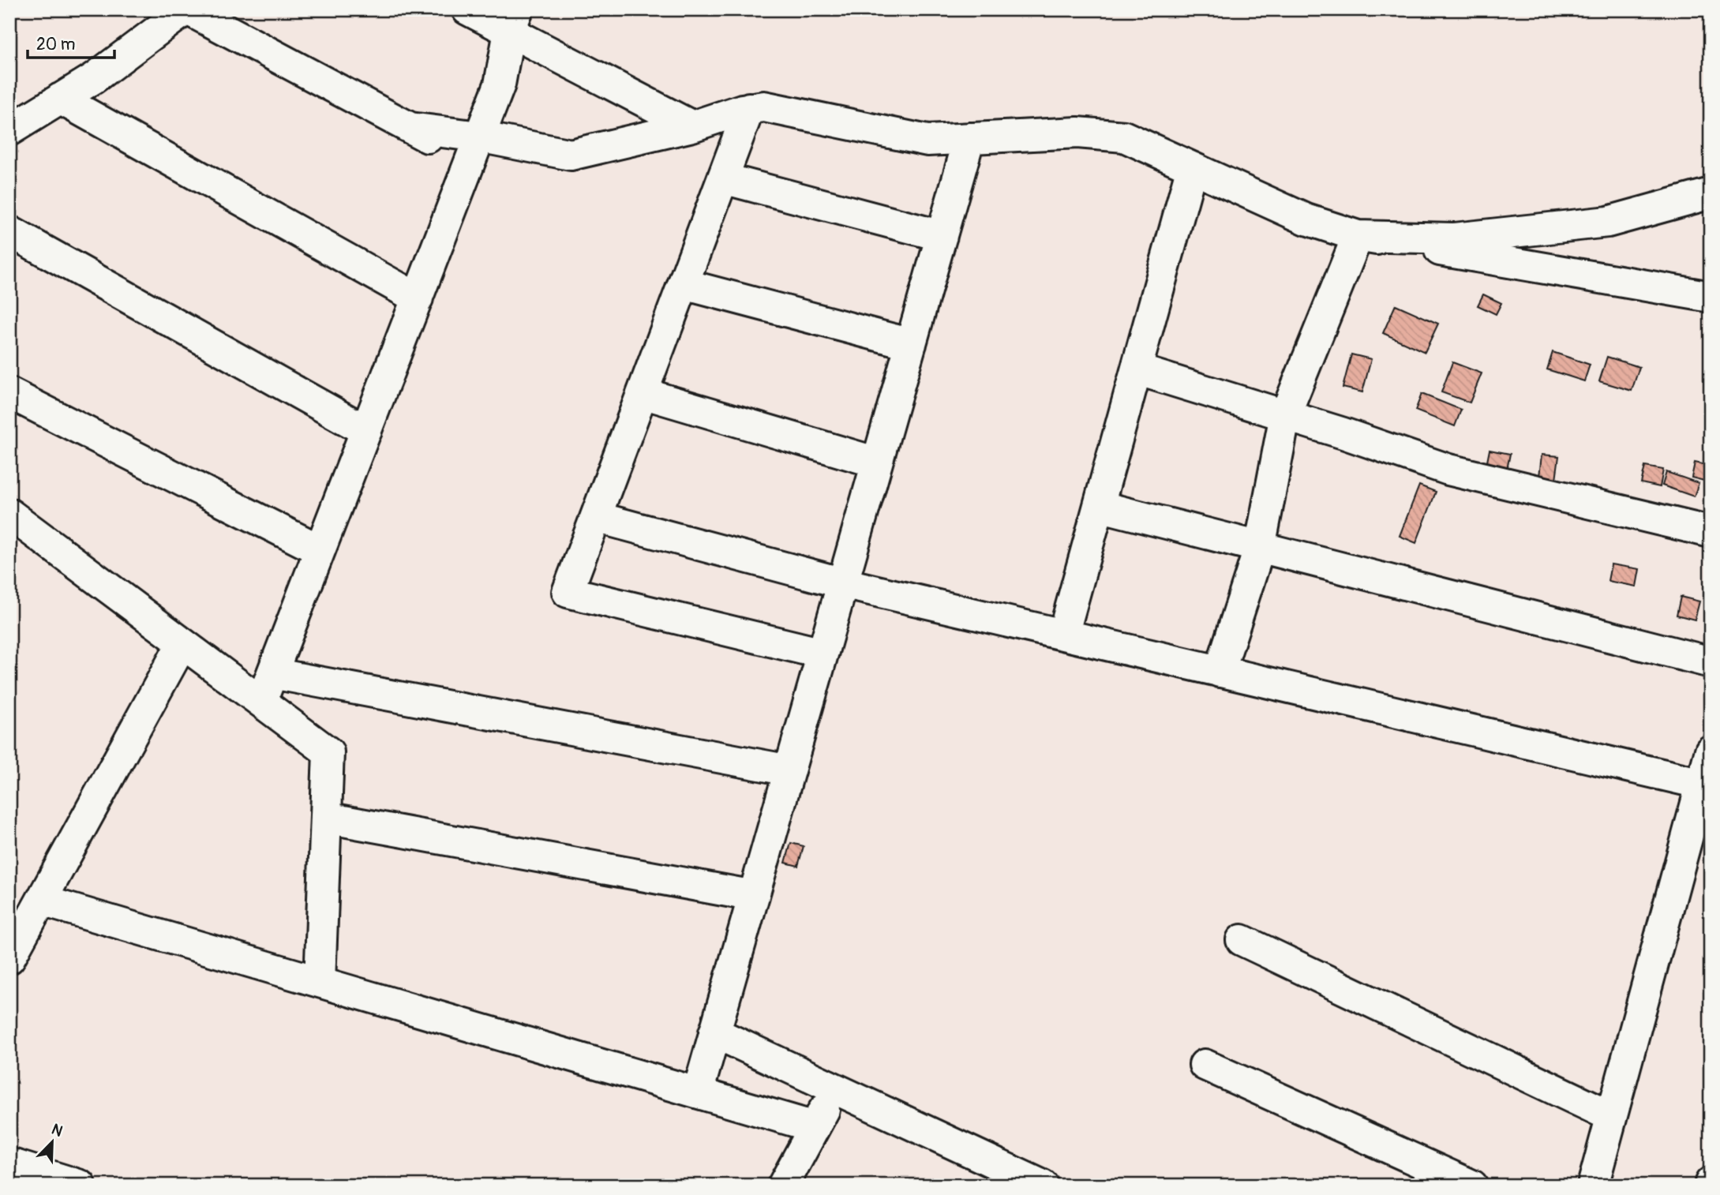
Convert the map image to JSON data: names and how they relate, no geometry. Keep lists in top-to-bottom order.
{
  "scale_bar": "20 m",
  "north": "top right"
}
